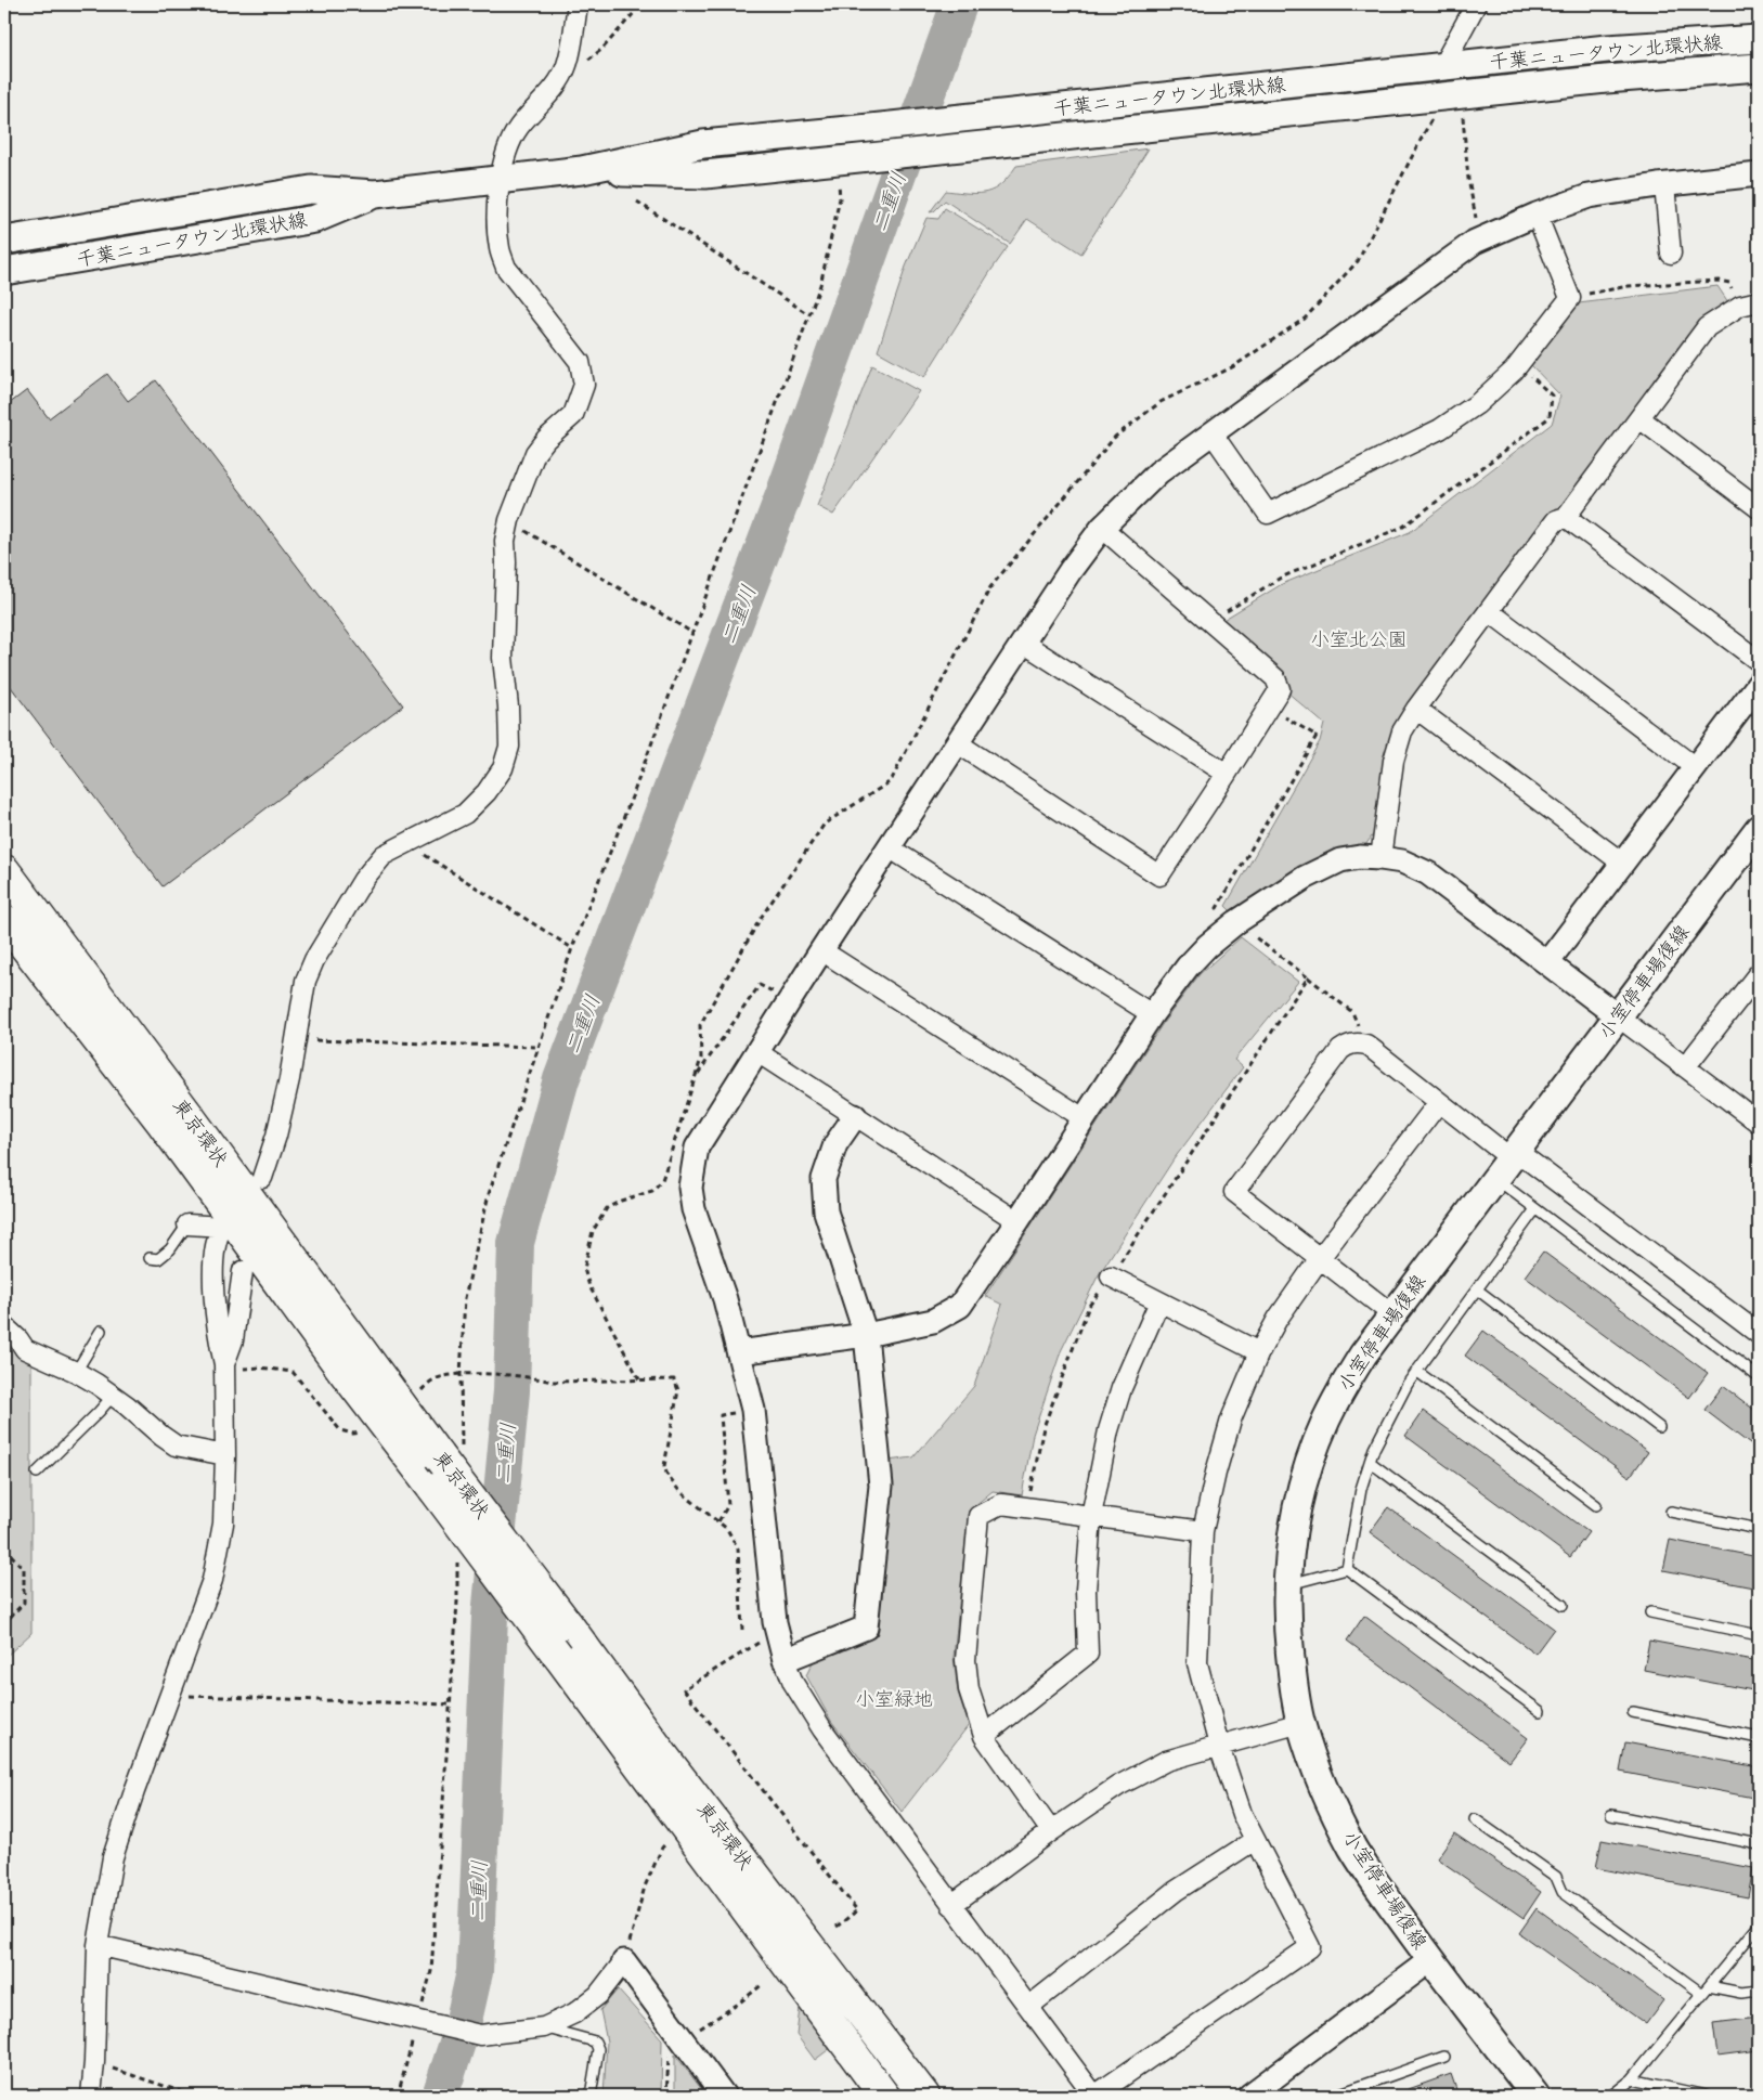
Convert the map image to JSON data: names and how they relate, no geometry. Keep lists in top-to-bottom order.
{
  "streets": {
    "highway": ["東京環状"],
    "main road": ["千葉ニュータウン北環状線", "小室停車場復線"]
  },
  "water": ["二重川"],
  "parks": ["小室北公園", "小室緑地"]
}
